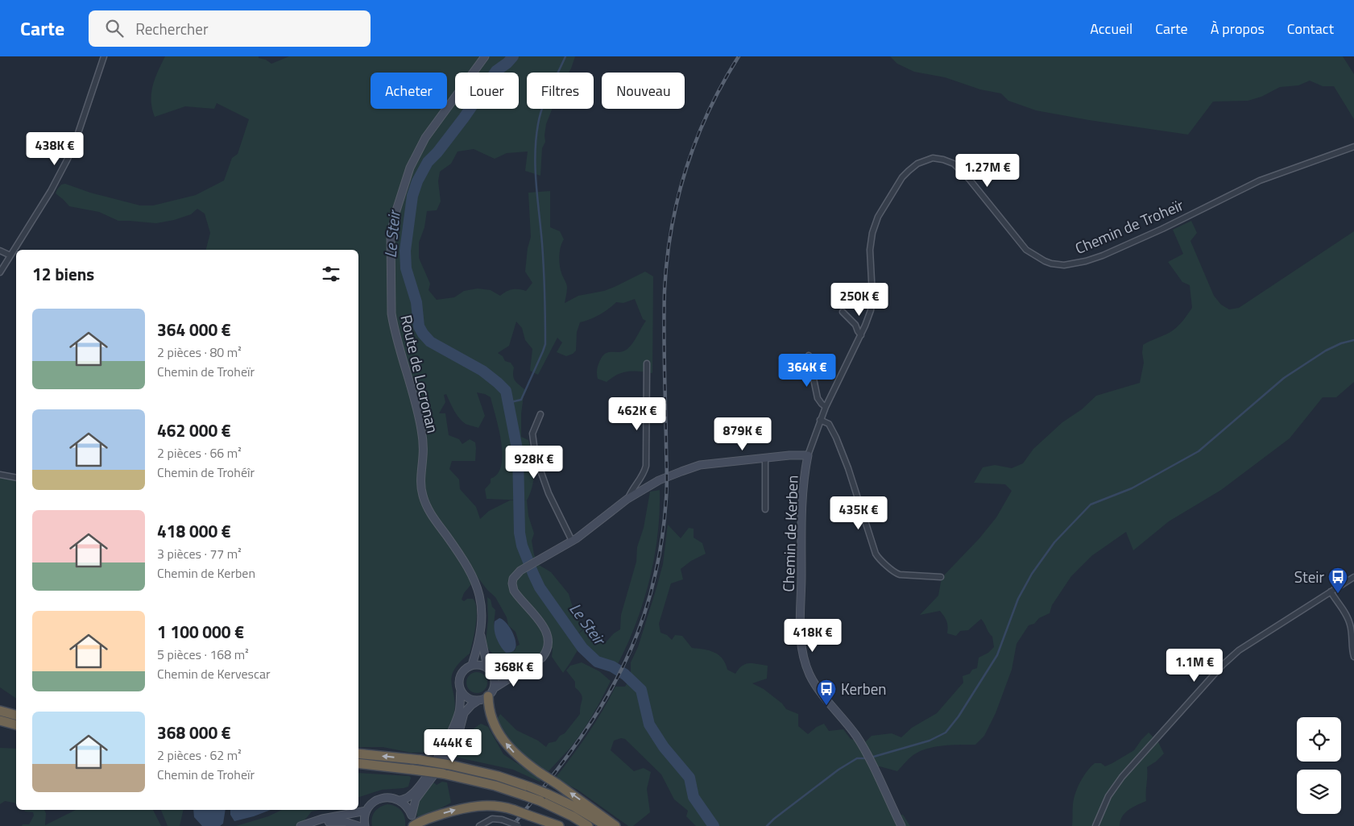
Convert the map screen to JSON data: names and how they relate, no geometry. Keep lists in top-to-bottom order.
{
  "streets": {
    "street": ["Chemin de Troheïr", "Route de Locronan", "Chemin de Kerben"]
  },
  "crossings": [
    ["Chemin de Troheïr", "Chemin de Kerben"]
  ],
  "water": ["Le Steir"],
  "places": {
    "bus stop": ["Steir", "Kerben"]
  },
  "page": {
    "header": "Carte",
    "search": "Rechercher",
    "nav": [
      "Accueil",
      "Carte",
      "À propos",
      "Contact"
    ],
    "chip": [
      "Acheter",
      "Louer",
      "Filtres",
      "Nouveau"
    ],
    "price": [
      "438K €",
      "1.27M €",
      "250K €",
      "364K €",
      "462K €",
      "879K €",
      "928K €",
      "435K €",
      "418K €",
      "1.1M €",
      "368K €",
      "444K €"
    ],
    "heading": "12 biens",
    "list": [
      {
        "name": "364 000 €",
        "note": "2 pièces · 80 m² · Chemin de Troheïr"
      },
      {
        "name": "462 000 €",
        "note": "2 pièces · 66 m² · Chemin de Trohéîr"
      },
      {
        "name": "418 000 €",
        "note": "3 pièces · 77 m² · Chemin de Kerben"
      },
      {
        "name": "1 100 000 €",
        "note": "5 pièces · 168 m² · Chemin de Kervescar"
      },
      {
        "name": "368 000 €",
        "note": "2 pièces · 62 m² · Chemin de Troheïr"
      }
    ]
  }
}
